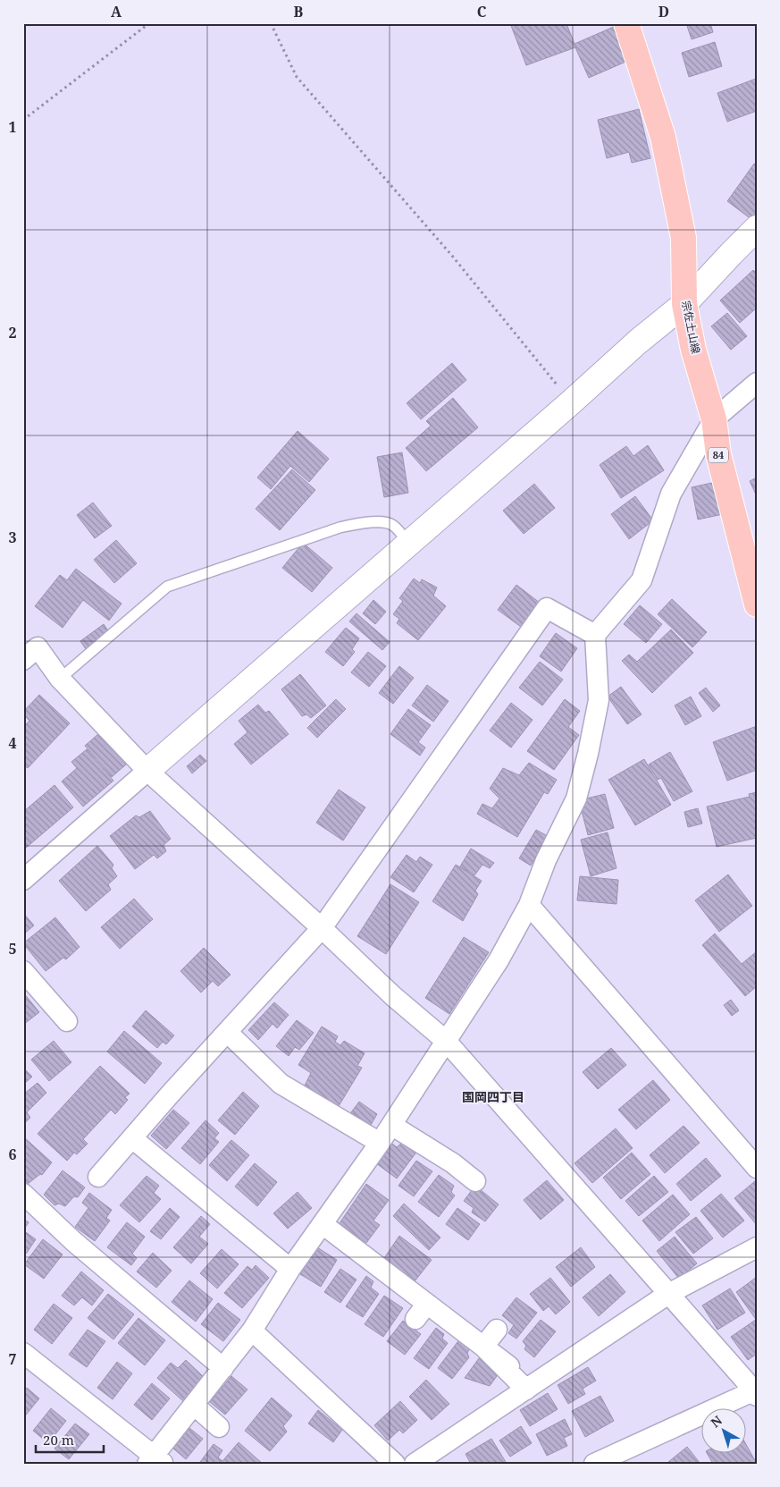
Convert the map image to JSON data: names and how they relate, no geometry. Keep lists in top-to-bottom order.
{
  "streets": {
    "main road": ["宗佐土山線", "84"]
  },
  "districts": ["国岡四丁目"],
  "scale_bar": "20 m",
  "north": "top left",
  "grid": {
    "columns": [
      "A",
      "B",
      "C",
      "D"
    ],
    "rows": [
      "1",
      "2",
      "3",
      "4",
      "5",
      "6",
      "7"
    ]
  }
}
